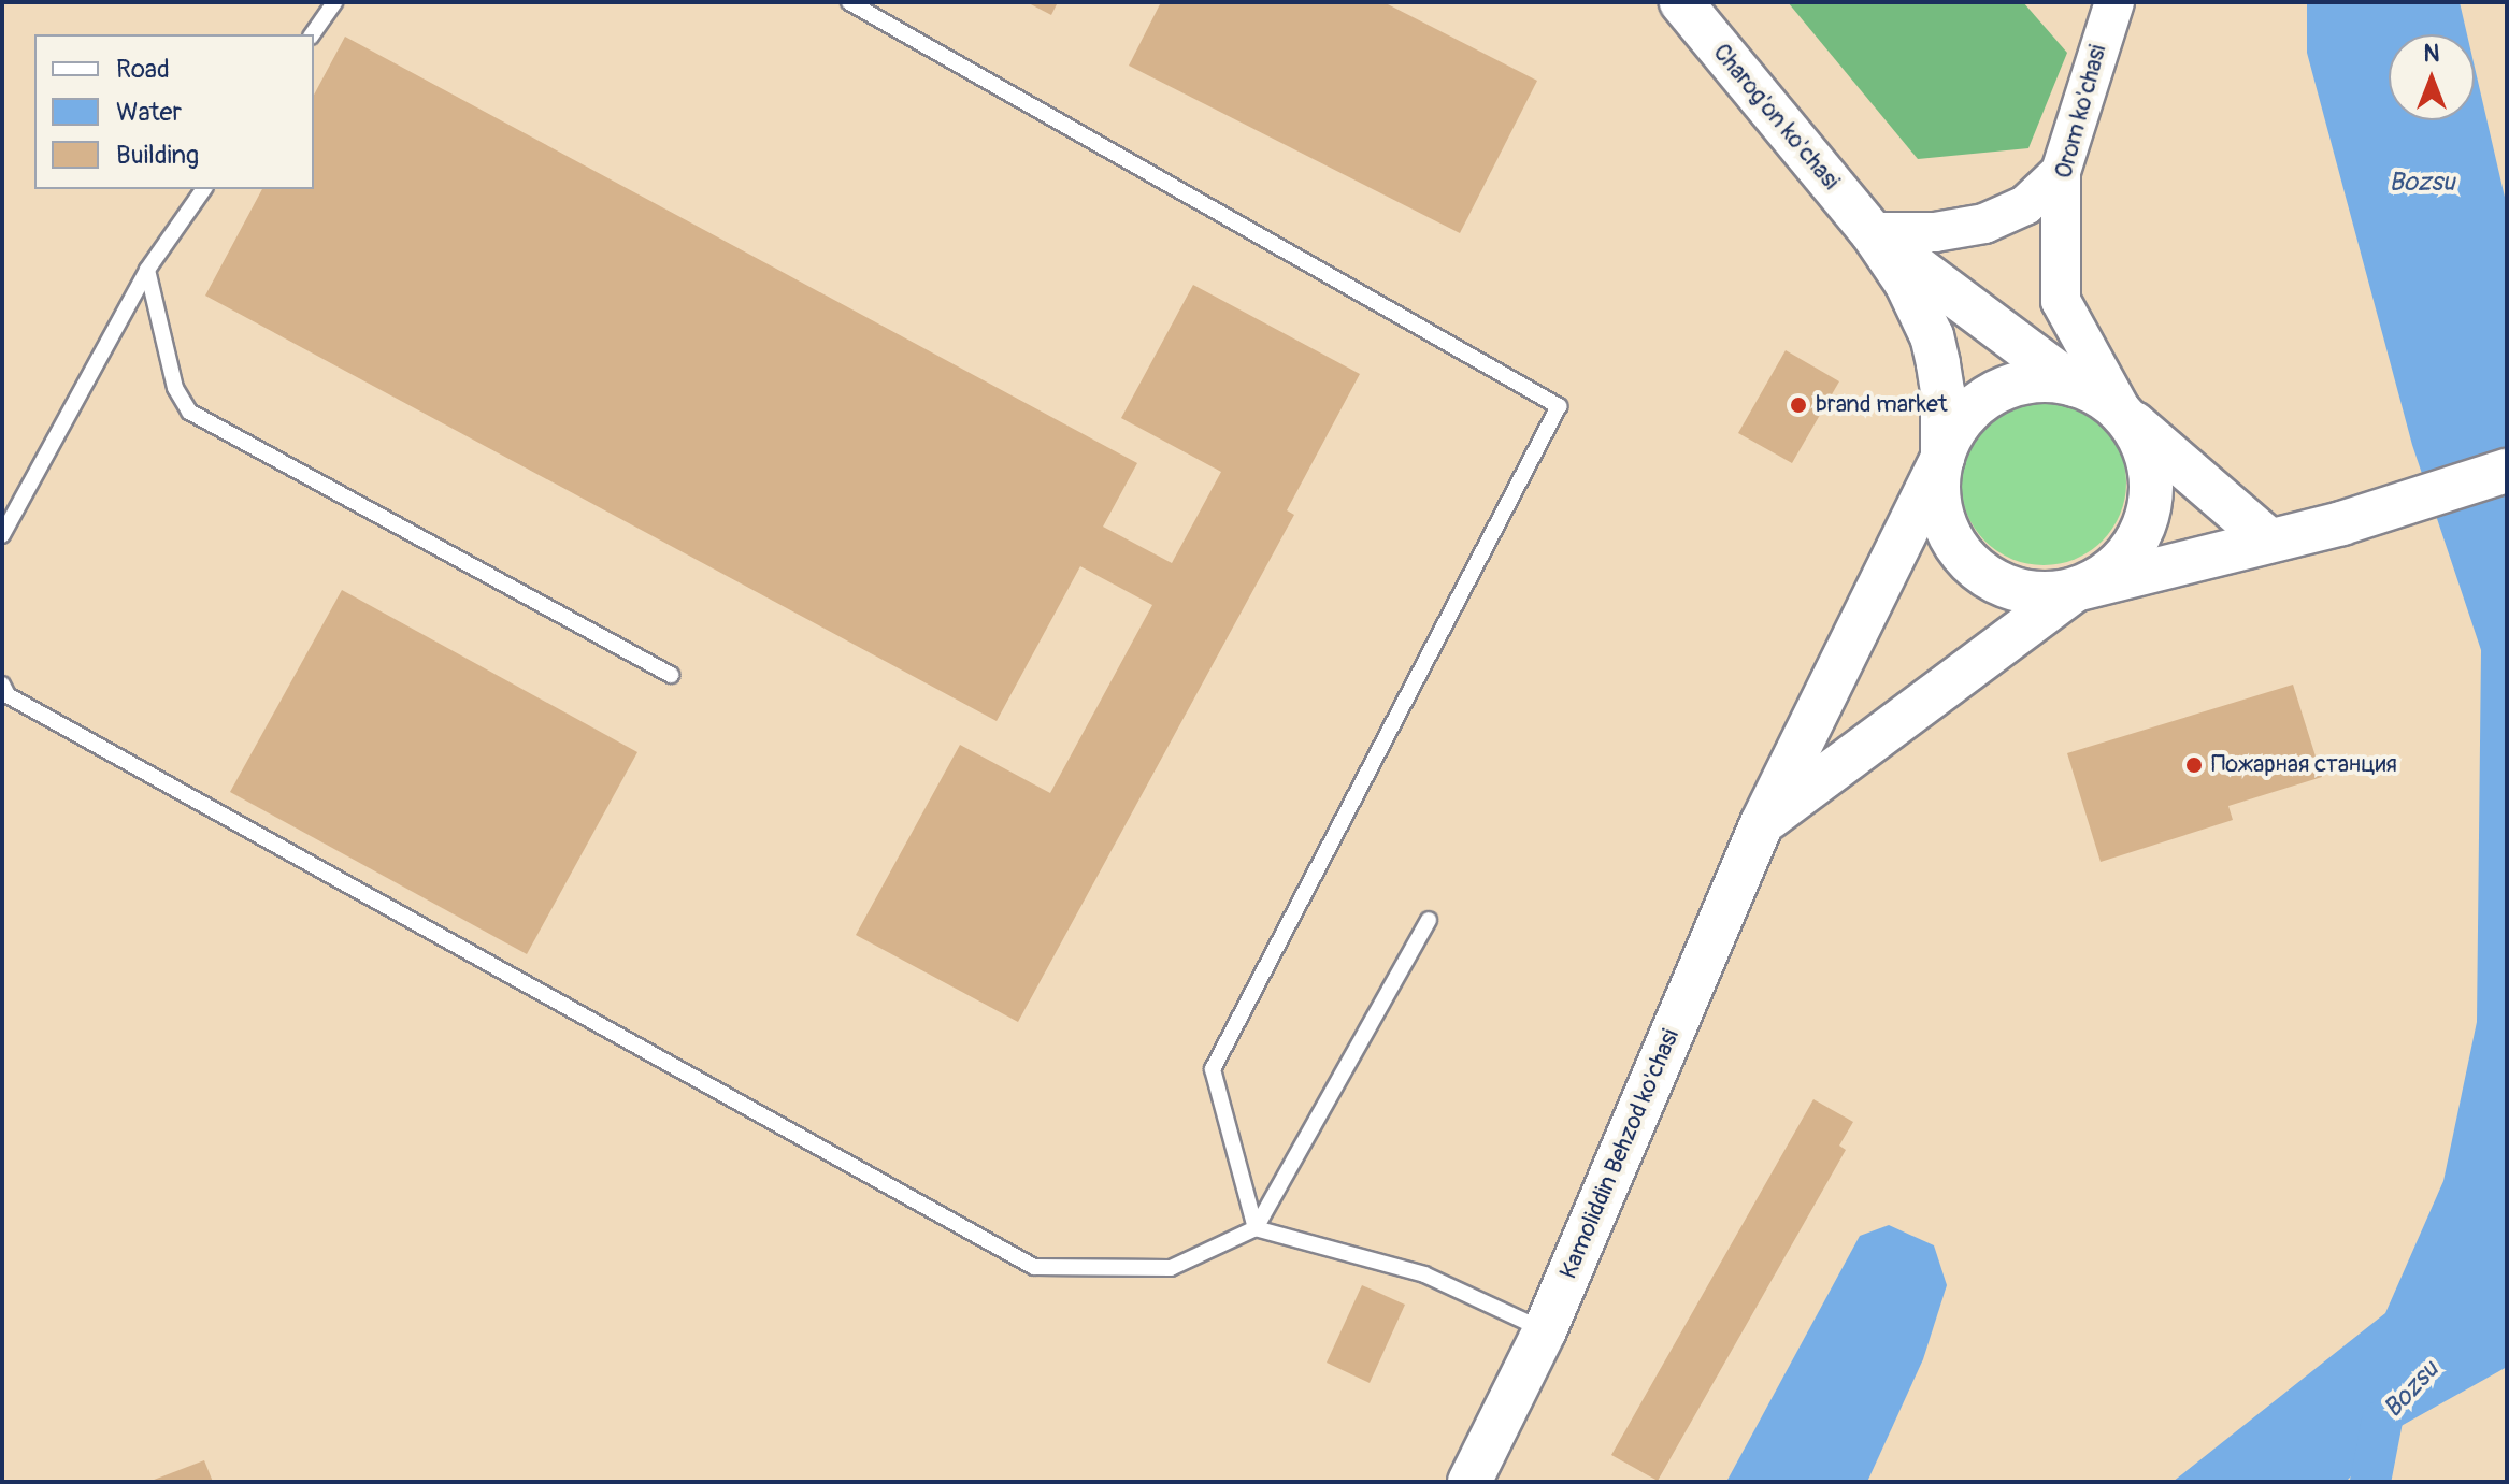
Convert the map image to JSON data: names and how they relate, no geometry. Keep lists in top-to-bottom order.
{
  "streets": {
    "main road": ["Charog'on ko'chasi", "Kamoliddin Behzod ko'chasi"],
    "street": ["Orom ko'chasi"]
  },
  "crossings": [
    ["Orom ko'chasi", "Kamoliddin Behzod ko'chasi"]
  ],
  "water": ["Bozsu"],
  "places": ["brand market", "Пожарная станция"],
  "legend": ["Road", "Water", "Building"],
  "north": "top"
}
